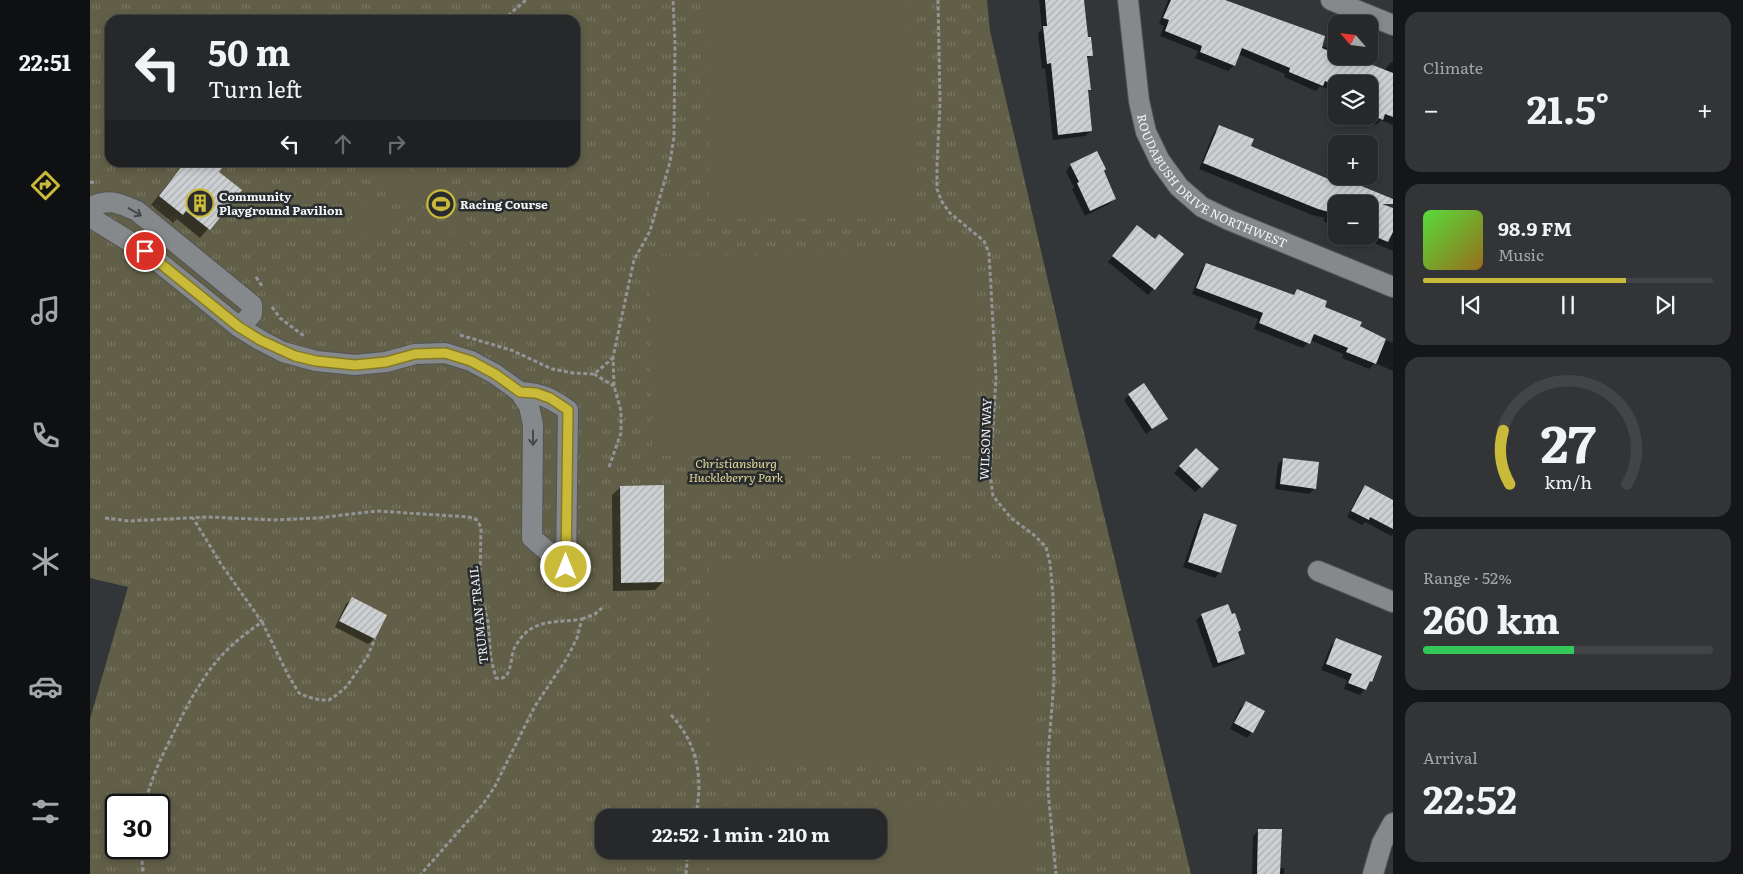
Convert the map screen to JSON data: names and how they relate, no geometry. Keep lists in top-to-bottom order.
{
  "streets": {
    "street": ["ROUDABUSH DRIVE NORTHWEST"],
    "path": ["WILSON WAY", "TRUMAN TRAIL"]
  },
  "parks": ["Christiansburg Huckleberry Park"],
  "places": {
    "building": ["Community Playground Pavilion"],
    "sports": ["Racing Course"]
  },
  "north": "top left",
  "page": {
    "tabs": "22:51",
    "tile": [
      "Climate",
      ["Range · 52%", "260 km"],
      ["Arrival", "22:52"]
    ],
    "map_buttons": ["+", "−"],
    "turn": ["50 m", "Turn left"],
    "heat": ["−", "21.5°", "+"],
    "song": ["98.9 FM", "Music"],
    "limit": "30",
    "trip": "22:52 · 1 min · 210 m",
    "gauge": ["27", "km/h"]
  }
}
